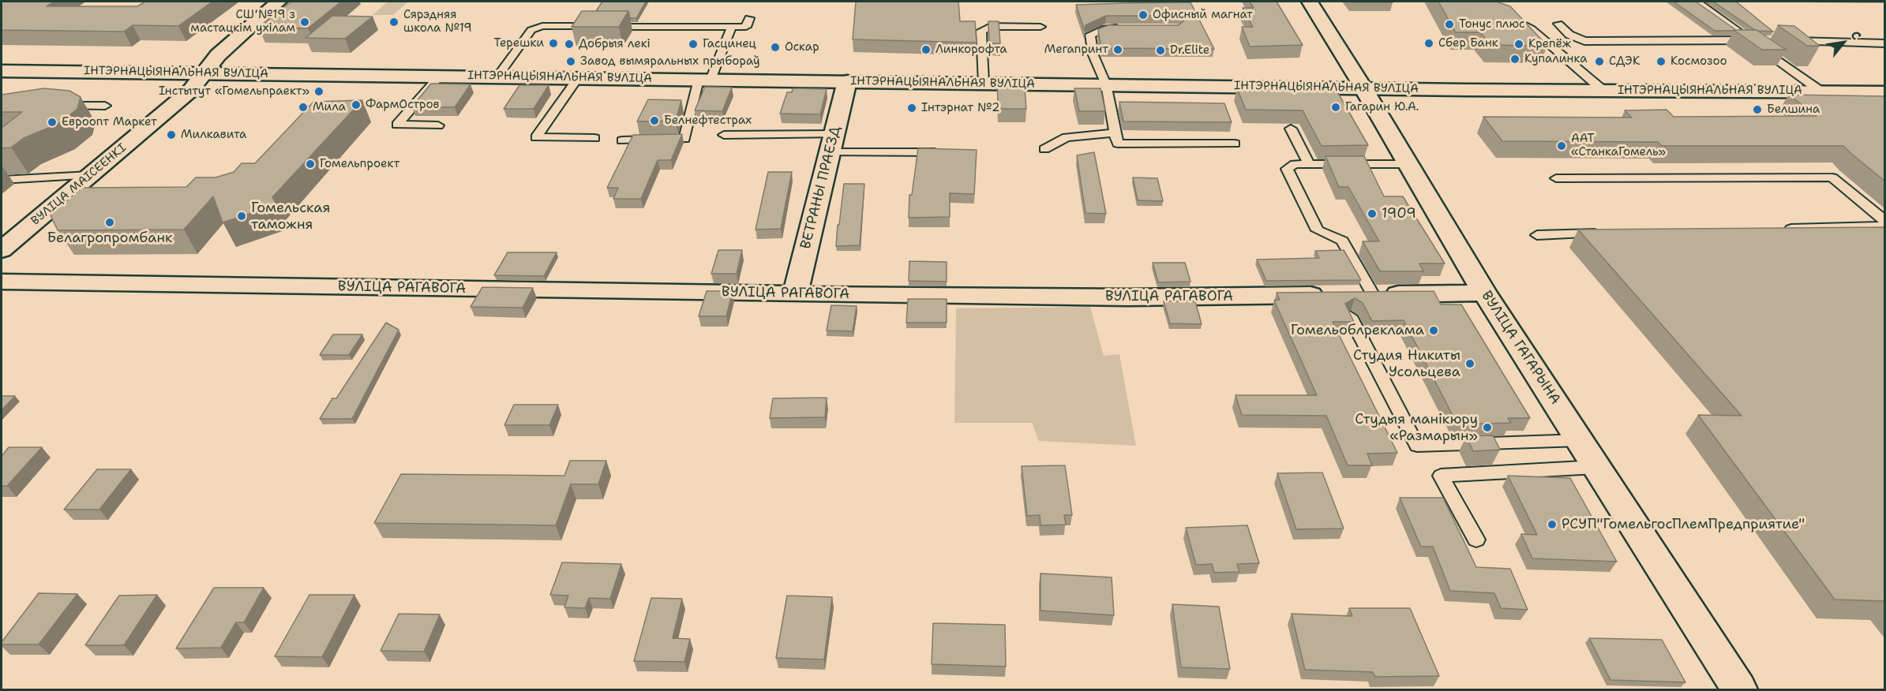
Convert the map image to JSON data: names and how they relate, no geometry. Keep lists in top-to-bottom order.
{
  "streets": {
    "street": [
      "ІНТЭРНАЦЫЯНАЛЬНАЯ ВУЛІЦА",
      "ВУЛІЦА МАІСЕЕНКІ",
      "ВЕТРАНЫ ПРАЕЗД",
      "ВУЛІЦА РАГАВОГА",
      "ВУЛІЦА ГАГАРЫНА"
    ]
  },
  "crossings": [
    ["ІНТЭРНАЦЫЯНАЛЬНАЯ ВУЛІЦА", "ВУЛІЦА МАІСЕЕНКІ"],
    ["ІНТЭРНАЦЫЯНАЛЬНАЯ ВУЛІЦА", "ВЕТРАНЫ ПРАЕЗД"],
    ["ІНТЭРНАЦЫЯНАЛЬНАЯ ВУЛІЦА", "ВУЛІЦА ГАГАРЫНА"],
    ["ВЕТРАНЫ ПРАЕЗД", "ВУЛІЦА РАГАВОГА"],
    ["ВУЛІЦА РАГАВОГА", "ВУЛІЦА ГАГАРЫНА"]
  ],
  "places": [
    "Офисный магнат",
    "СШ №19 з мастацкім ухілам",
    "Сярэдняя школа №19",
    "Тонус плюс",
    "Терешки",
    "Сбер Банк",
    "Добрыя лекі",
    "Гасцинец",
    "Крепёж",
    "Оскар",
    "Линкорофта",
    "Мегапринт",
    "Dr.Elite",
    "Купалинка",
    "Завод вымяральных прыбораў",
    "СДЭК",
    "Космозоо",
    "Інстытут «Гомельпраект»",
    "ФармОстров",
    "Мила",
    "Гагарин Ю.А.",
    "Інтэрнат №2",
    "Белшина",
    "Белнефтестрах",
    "Евроопт Маркет",
    "Милкавита",
    "ААТ «СтанкаГомель»",
    "Гомельпроект",
    "1909",
    "Гомельская таможня",
    "Белагропромбанк",
    "Гомельоблреклама",
    "Студия Никиты Усольцева",
    "Студыя манікюру «Размарын»",
    "РСУП\"ГомельгосПлемПредприятие\""
  ],
  "north": "top right"
}
